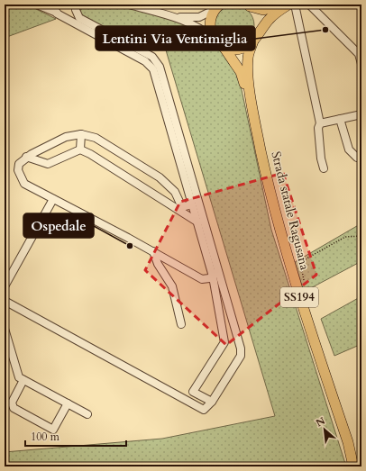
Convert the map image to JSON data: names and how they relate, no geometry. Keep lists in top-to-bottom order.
{
  "streets": {
    "main road": ["Strada statale Ragusana", "SS194"]
  },
  "places": ["Lentini Via Ventimiglia", "Ospedale"],
  "scale_bar": "100 m",
  "north": "top left"
}
